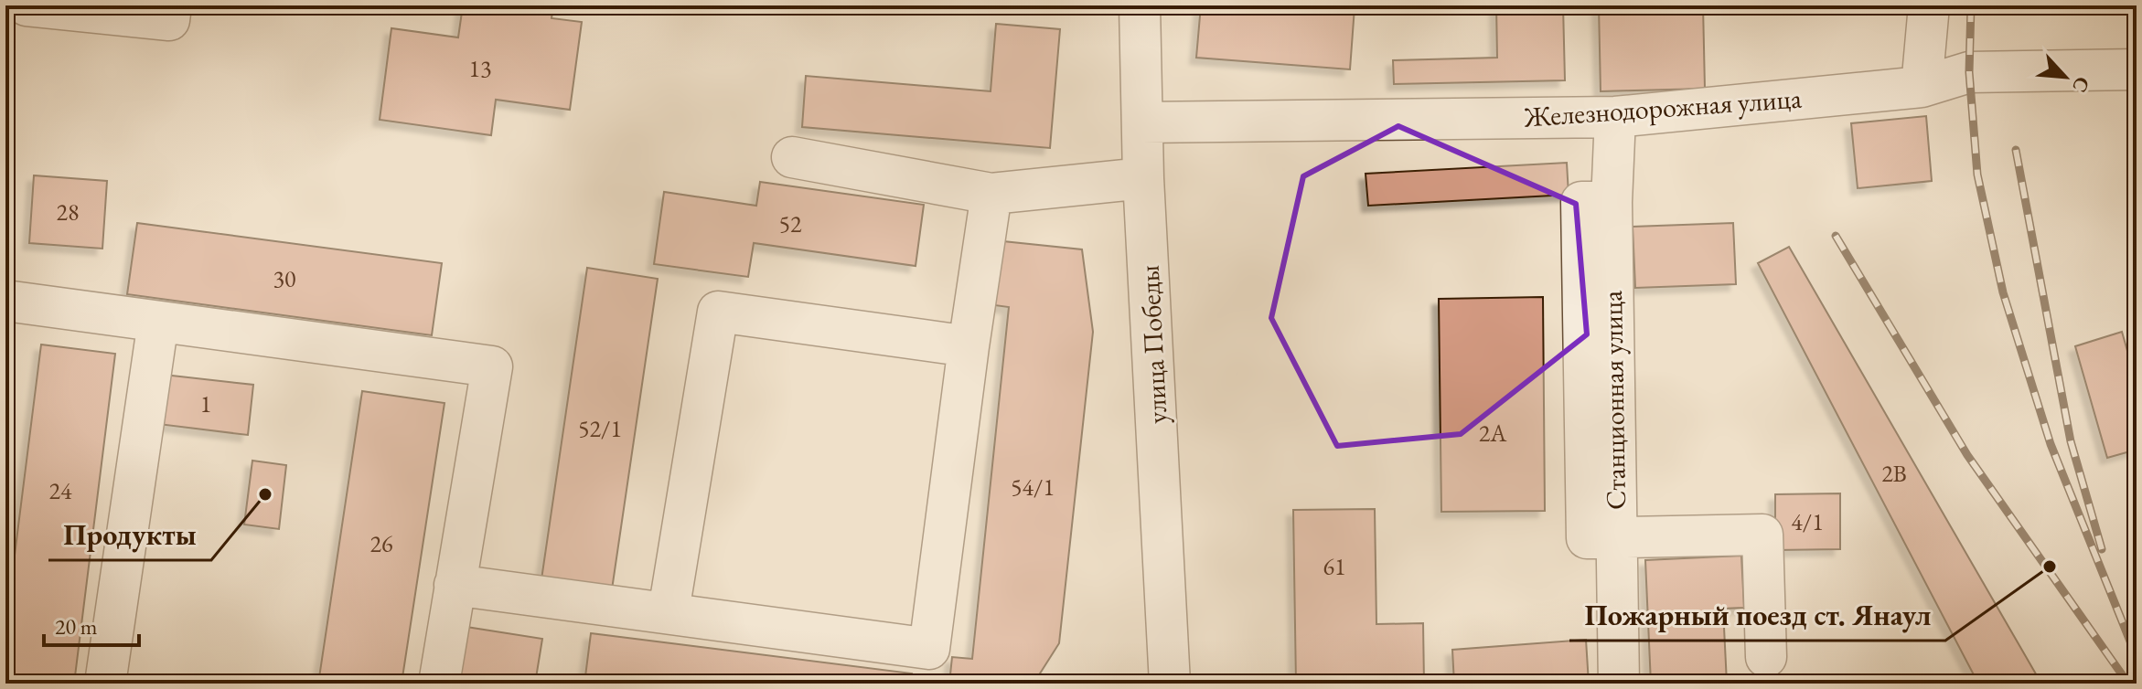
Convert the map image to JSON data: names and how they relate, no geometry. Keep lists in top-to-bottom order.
{
  "streets": {
    "street": ["Железнодорожная улица", "улица Победы", "Станционная улица"]
  },
  "crossings": [
    ["Железнодорожная улица", "улица Победы"],
    ["Железнодорожная улица", "Станционная улица"]
  ],
  "places": ["Продукты", "Пожарный поезд ст. Янаул"],
  "house_numbers": [
    "13",
    "28",
    "52",
    "30",
    "1",
    "52/1",
    "2А",
    "2В",
    "54/1",
    "24",
    "4/1",
    "26",
    "61"
  ],
  "scale_bar": "20 m",
  "north": "bottom right"
}
